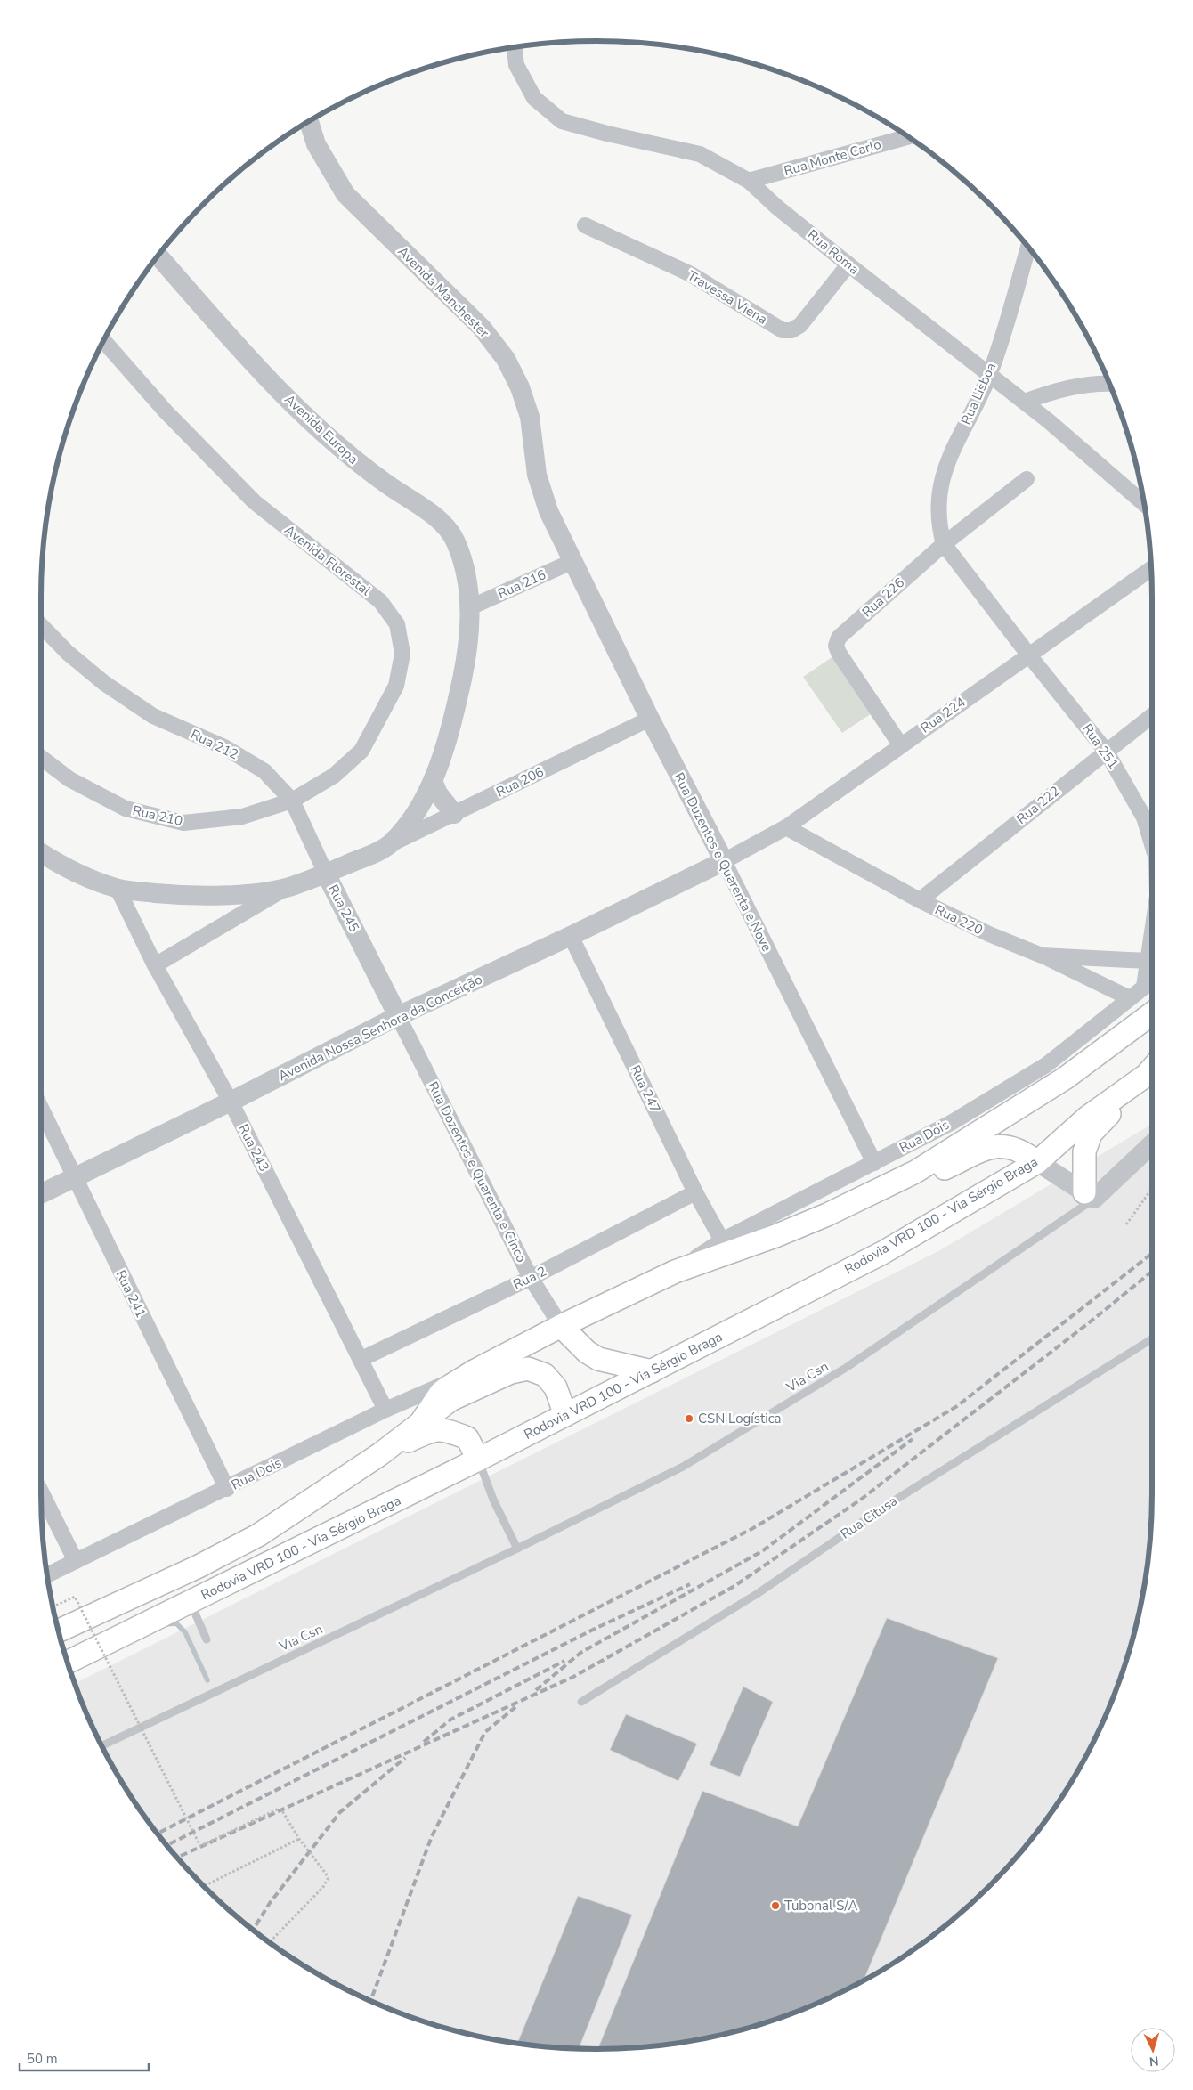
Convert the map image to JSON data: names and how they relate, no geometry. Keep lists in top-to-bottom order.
{
  "streets": {
    "main road": ["Rodovia VRD 100 - Via Sérgio Braga"],
    "street": [
      "Rua Monte Carlo",
      "Rua Roma",
      "Avenida Manchester",
      "Travessa Viena",
      "Rua Lisboa",
      "Avenida Europa",
      "Avenida Florestal",
      "Rua 216",
      "Rua 226",
      "Rua 224",
      "Rua 212",
      "Rua 251",
      "Rua 206",
      "Rua 222",
      "Rua 210",
      "Rua Duzentos e Quarenta e Nove",
      "Rua 245",
      "Rua 220",
      "Avenida Nossa Senhora da Conceição",
      "Rua 247",
      "Rua Dois",
      "Rua 243",
      "Rua Dozentos e Quarenta e Cinco",
      "Rua 2",
      "Rua 241"
    ],
    "lane": ["Via Csn", "Rua Citusa"]
  },
  "crossings": [
    ["Rua Monte Carlo", "Rua Roma"],
    ["Rua Roma", "Travessa Viena"],
    ["Rua Roma", "Rua Lisboa"],
    ["Avenida Manchester", "Rua 216"],
    ["Avenida Manchester", "Rua Duzentos e Quarenta e Nove"],
    ["Rua Lisboa", "Rua 226"],
    ["Rua Lisboa", "Rua 251"],
    ["Avenida Europa", "Rua 216"],
    ["Avenida Europa", "Rua 206"],
    ["Avenida Florestal", "Rua 212"],
    ["Avenida Florestal", "Rua 210"],
    ["Avenida Florestal", "Rua 245"],
    ["Rua 216", "Rua Duzentos e Quarenta e Nove"],
    ["Rua 226", "Rua 224"],
    ["Rua 226", "Rua 251"],
    ["Rua 224", "Rua 251"],
    ["Rua 224", "Rua Duzentos e Quarenta e Nove"],
    ["Rua 224", "Rua 220"],
    ["Rua 224", "Avenida Nossa Senhora da Conceição"],
    ["Rua 212", "Rua 210"],
    ["Rua 212", "Rua 245"],
    ["Rua 251", "Rua 222"],
    ["Rua 251", "Rua 220"],
    ["Rua 251", "Rua Dois"],
    ["Rua 206", "Rua Duzentos e Quarenta e Nove"],
    ["Rua 222", "Rua 220"],
    ["Rua 210", "Rua 245"],
    ["Rua Duzentos e Quarenta e Nove", "Avenida Nossa Senhora da Conceição"],
    ["Rua Duzentos e Quarenta e Nove", "Rua Dois"],
    ["Rua 245", "Avenida Nossa Senhora da Conceição"],
    ["Rua 245", "Rua Dozentos e Quarenta e Cinco"],
    ["Avenida Nossa Senhora da Conceição", "Rua 247"],
    ["Avenida Nossa Senhora da Conceição", "Rua 243"],
    ["Avenida Nossa Senhora da Conceição", "Rua Dozentos e Quarenta e Cinco"],
    ["Avenida Nossa Senhora da Conceição", "Rua 241"],
    ["Rua 247", "Rua Dois"],
    ["Rua 247", "Rua 2"],
    ["Rua Dois", "Rua 243"],
    ["Rua Dois", "Rua 241"],
    ["Rua 243", "Rua 2"],
    ["Rua Dozentos e Quarenta e Cinco", "Rua 2"]
  ],
  "places": ["CSN Logística", "Tubonal S/A"],
  "scale_bar": "50 m",
  "north": "bottom"
}
